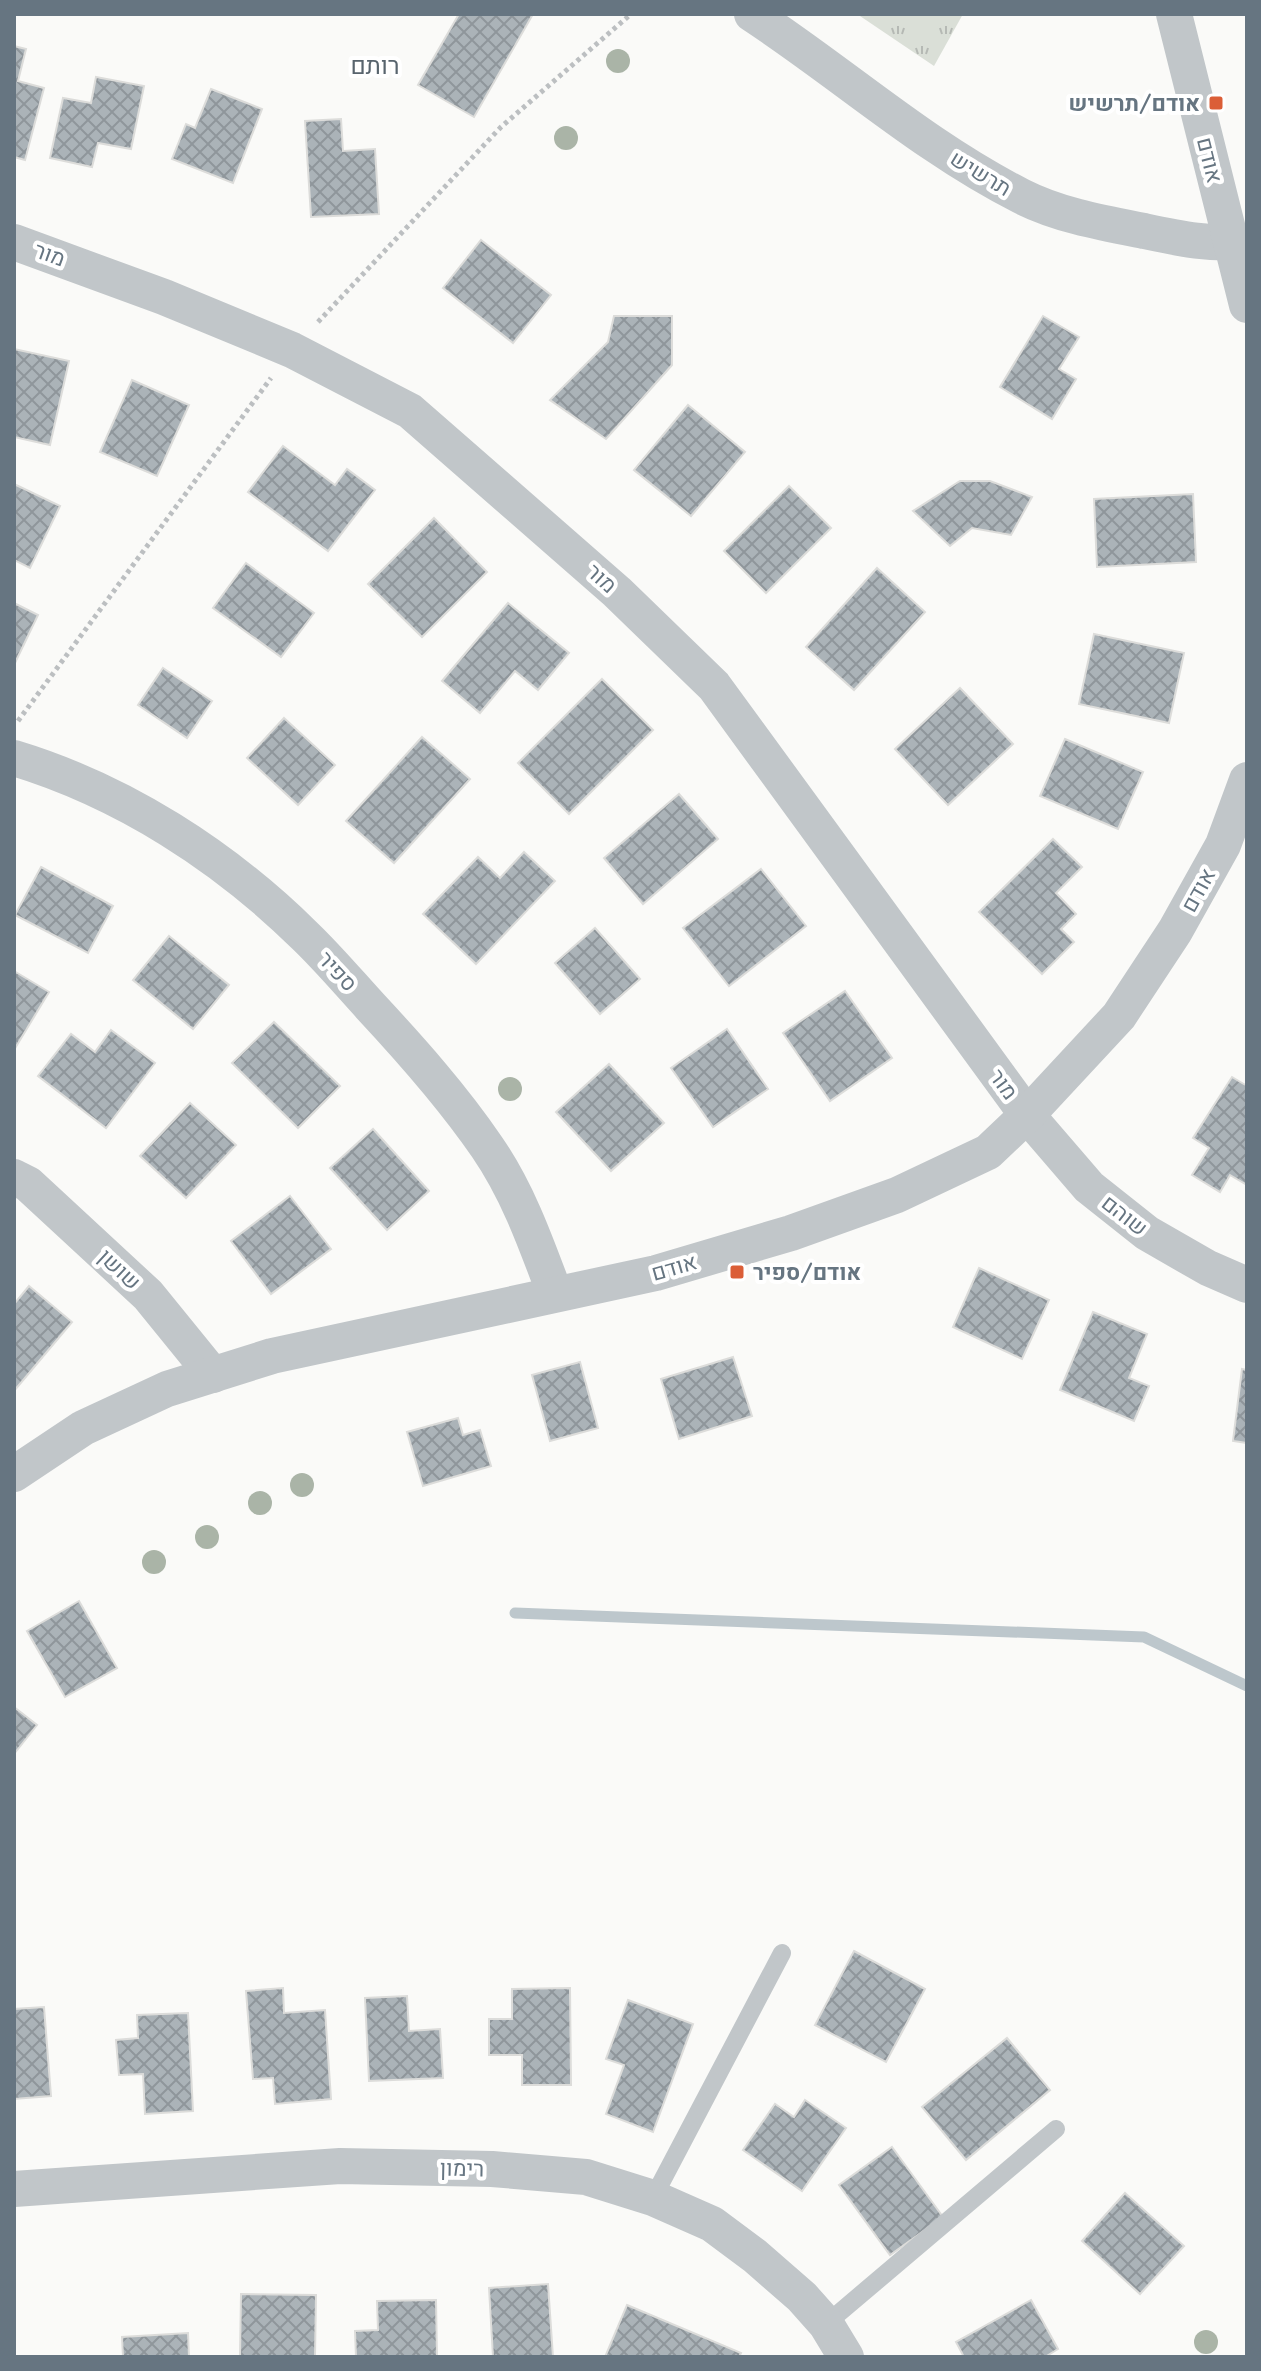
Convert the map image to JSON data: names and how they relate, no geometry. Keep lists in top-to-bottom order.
{
  "streets": {
    "street": [
      "אודם",
      "תרשיש",
      "מור",
      "ספיר",
      "שוהם",
      "שושן",
      "רימון"
    ]
  },
  "crossings": [
    ["אודם", "תרשיש"],
    ["אודם", "מור"],
    ["אודם", "ספיר"],
    ["אודם", "שוהם"],
    ["אודם", "שושן"],
    ["מור", "שוהם"]
  ],
  "districts": ["רותם"],
  "places": {
    "transit": ["אודם/תרשיש", "אודם/ספיר"]
  }
}
